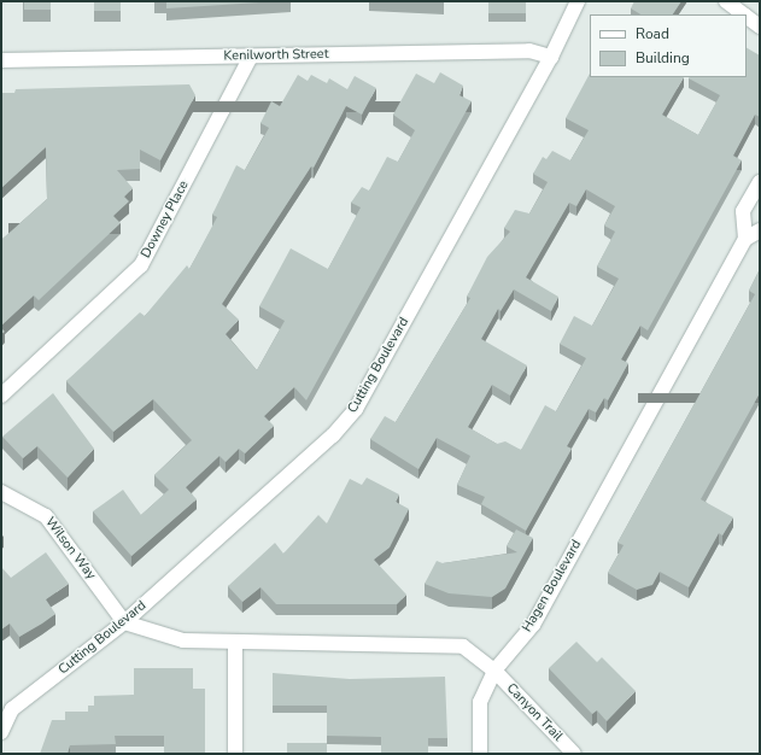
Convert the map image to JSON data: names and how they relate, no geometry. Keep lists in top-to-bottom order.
{
  "streets": {
    "street": [
      "Kenilworth Street",
      "Downey Place",
      "Cutting Boulevard",
      "Wilson Way",
      "Hagen Boulevard",
      "Canyon Trail"
    ]
  },
  "crossings": [
    ["Kenilworth Street", "Downey Place"],
    ["Kenilworth Street", "Cutting Boulevard"],
    ["Cutting Boulevard", "Wilson Way"],
    ["Hagen Boulevard", "Canyon Trail"]
  ],
  "legend": ["Road", "Building"]
}
